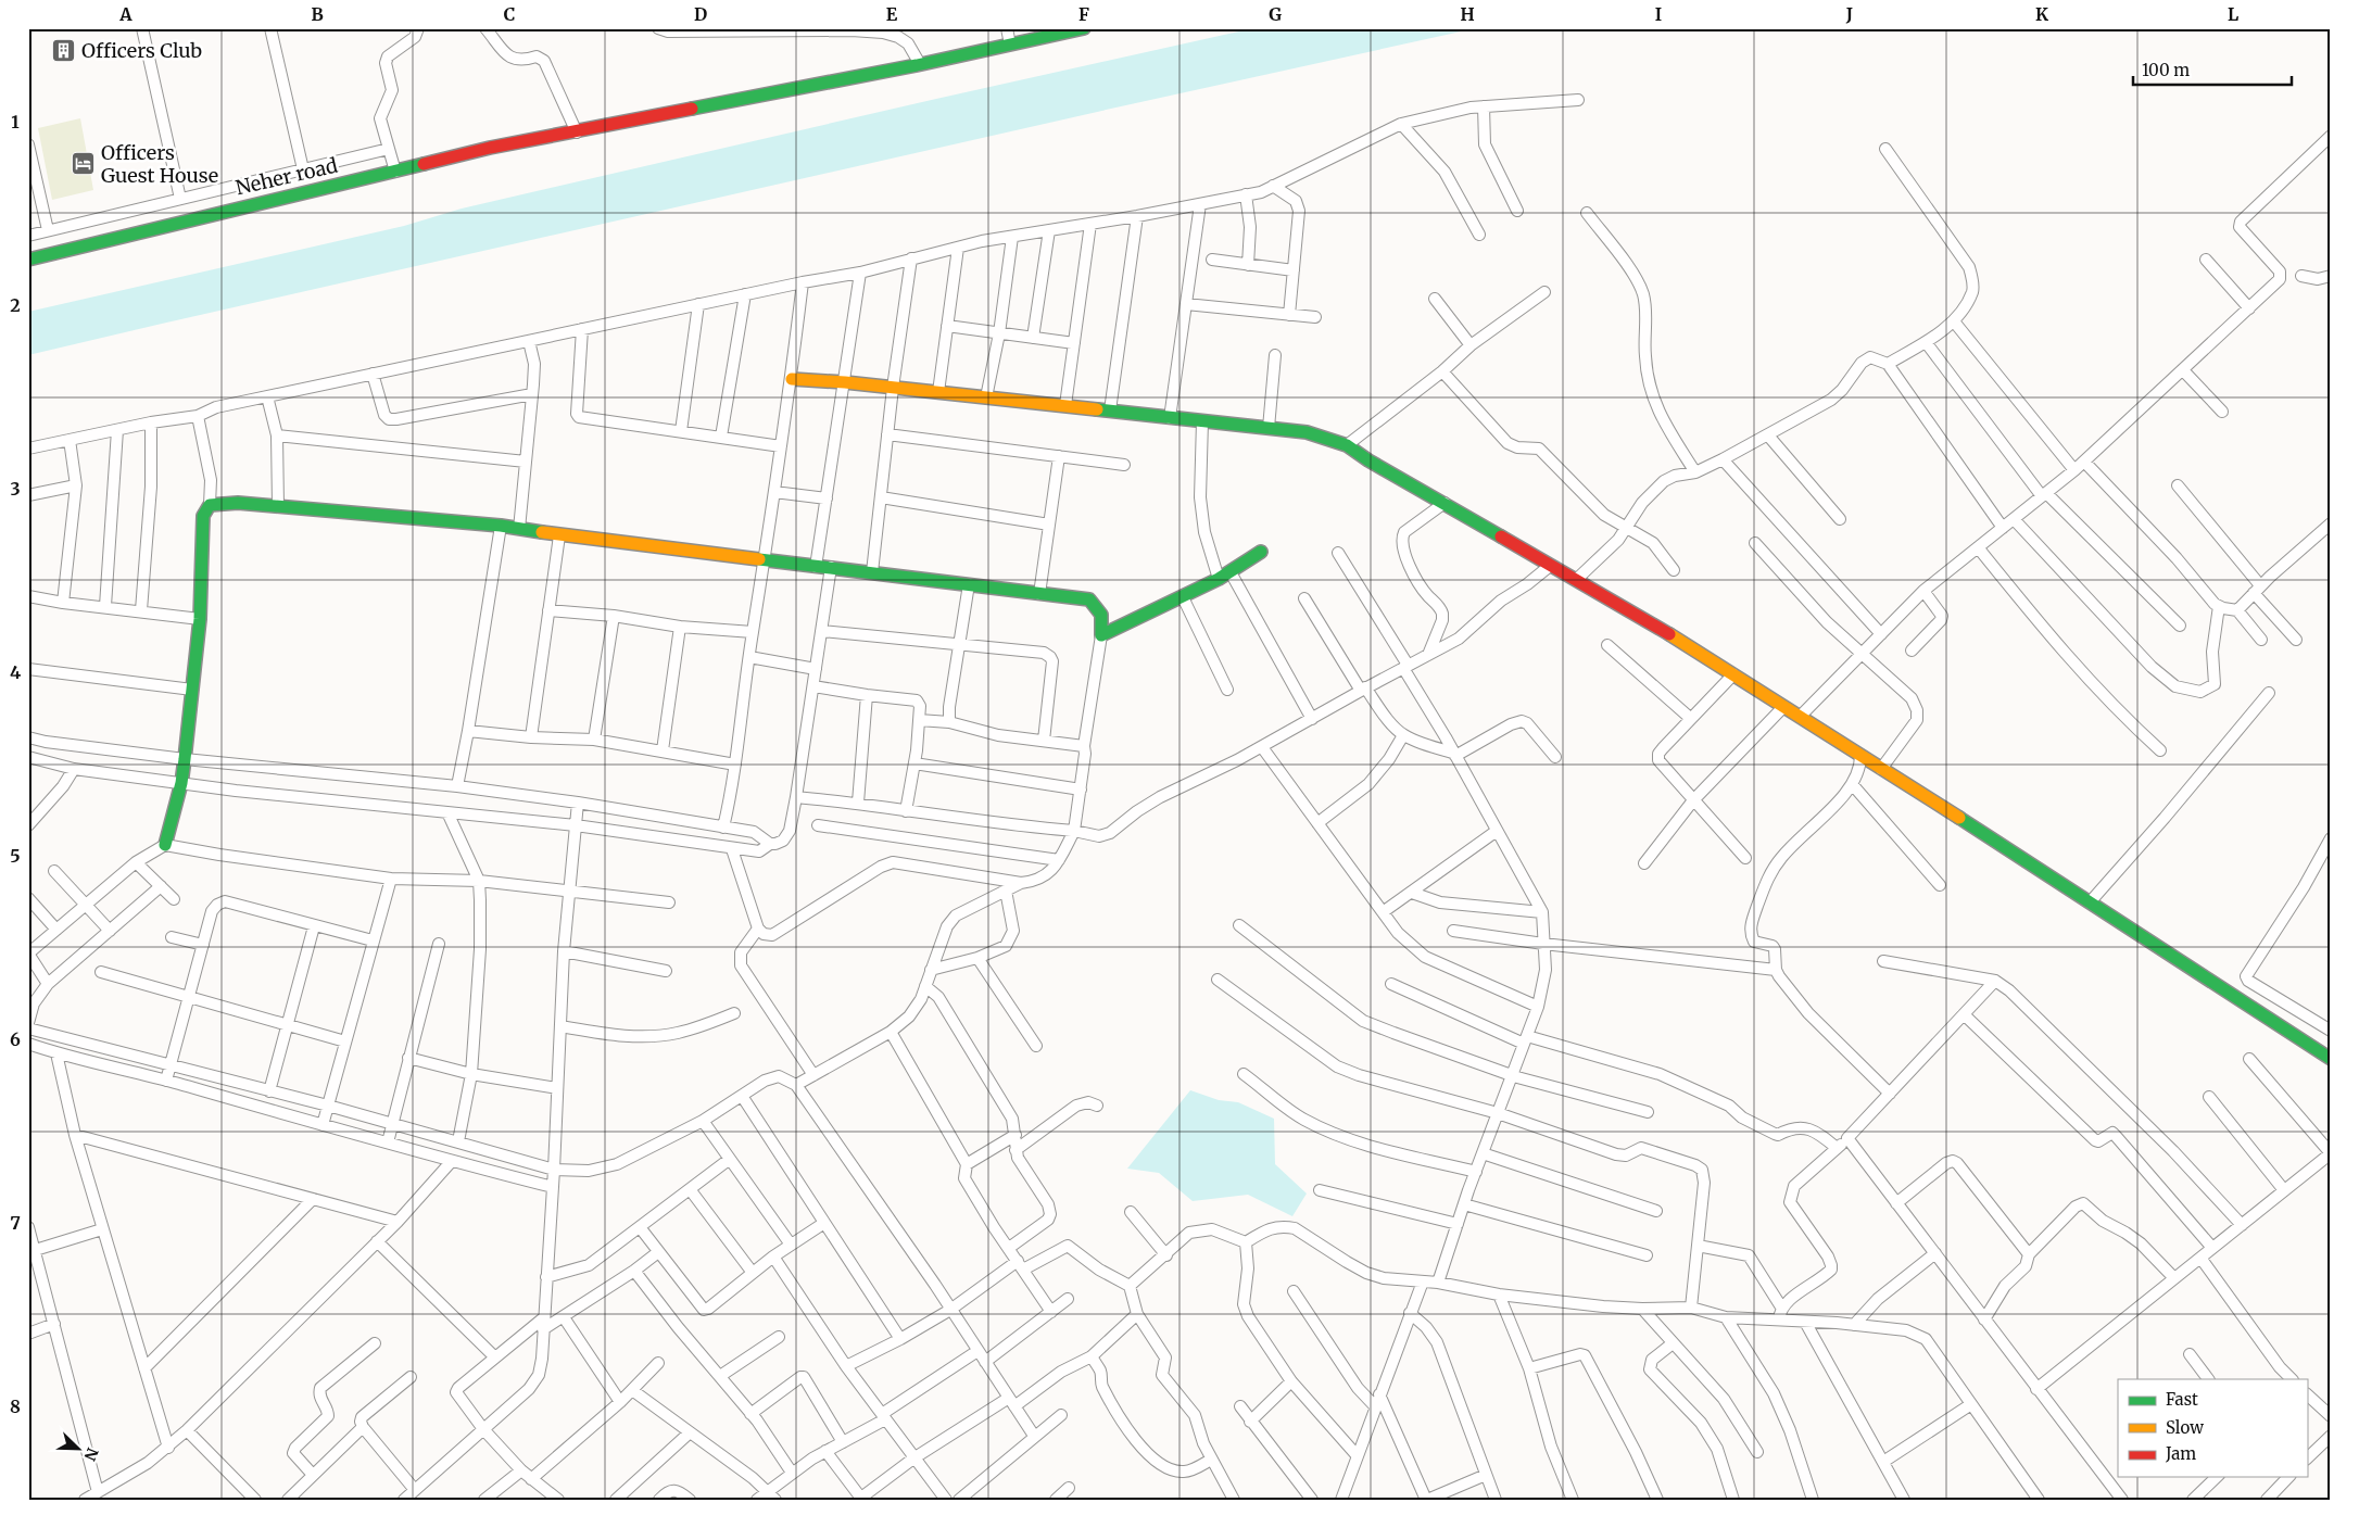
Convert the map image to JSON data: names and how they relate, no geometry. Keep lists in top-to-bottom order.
{
  "streets": {
    "street": ["Neher road"]
  },
  "places": {
    "building": ["Officers Club"],
    "hotel": ["Officers Guest House"]
  },
  "legend": ["Fast", "Slow", "Jam"],
  "scale_bar": "100 m",
  "north": "bottom right",
  "grid": {
    "columns": [
      "A",
      "B",
      "C",
      "D",
      "E",
      "F",
      "G",
      "H",
      "I",
      "J",
      "K",
      "L"
    ],
    "rows": [
      "1",
      "2",
      "3",
      "4",
      "5",
      "6",
      "7",
      "8"
    ]
  }
}
